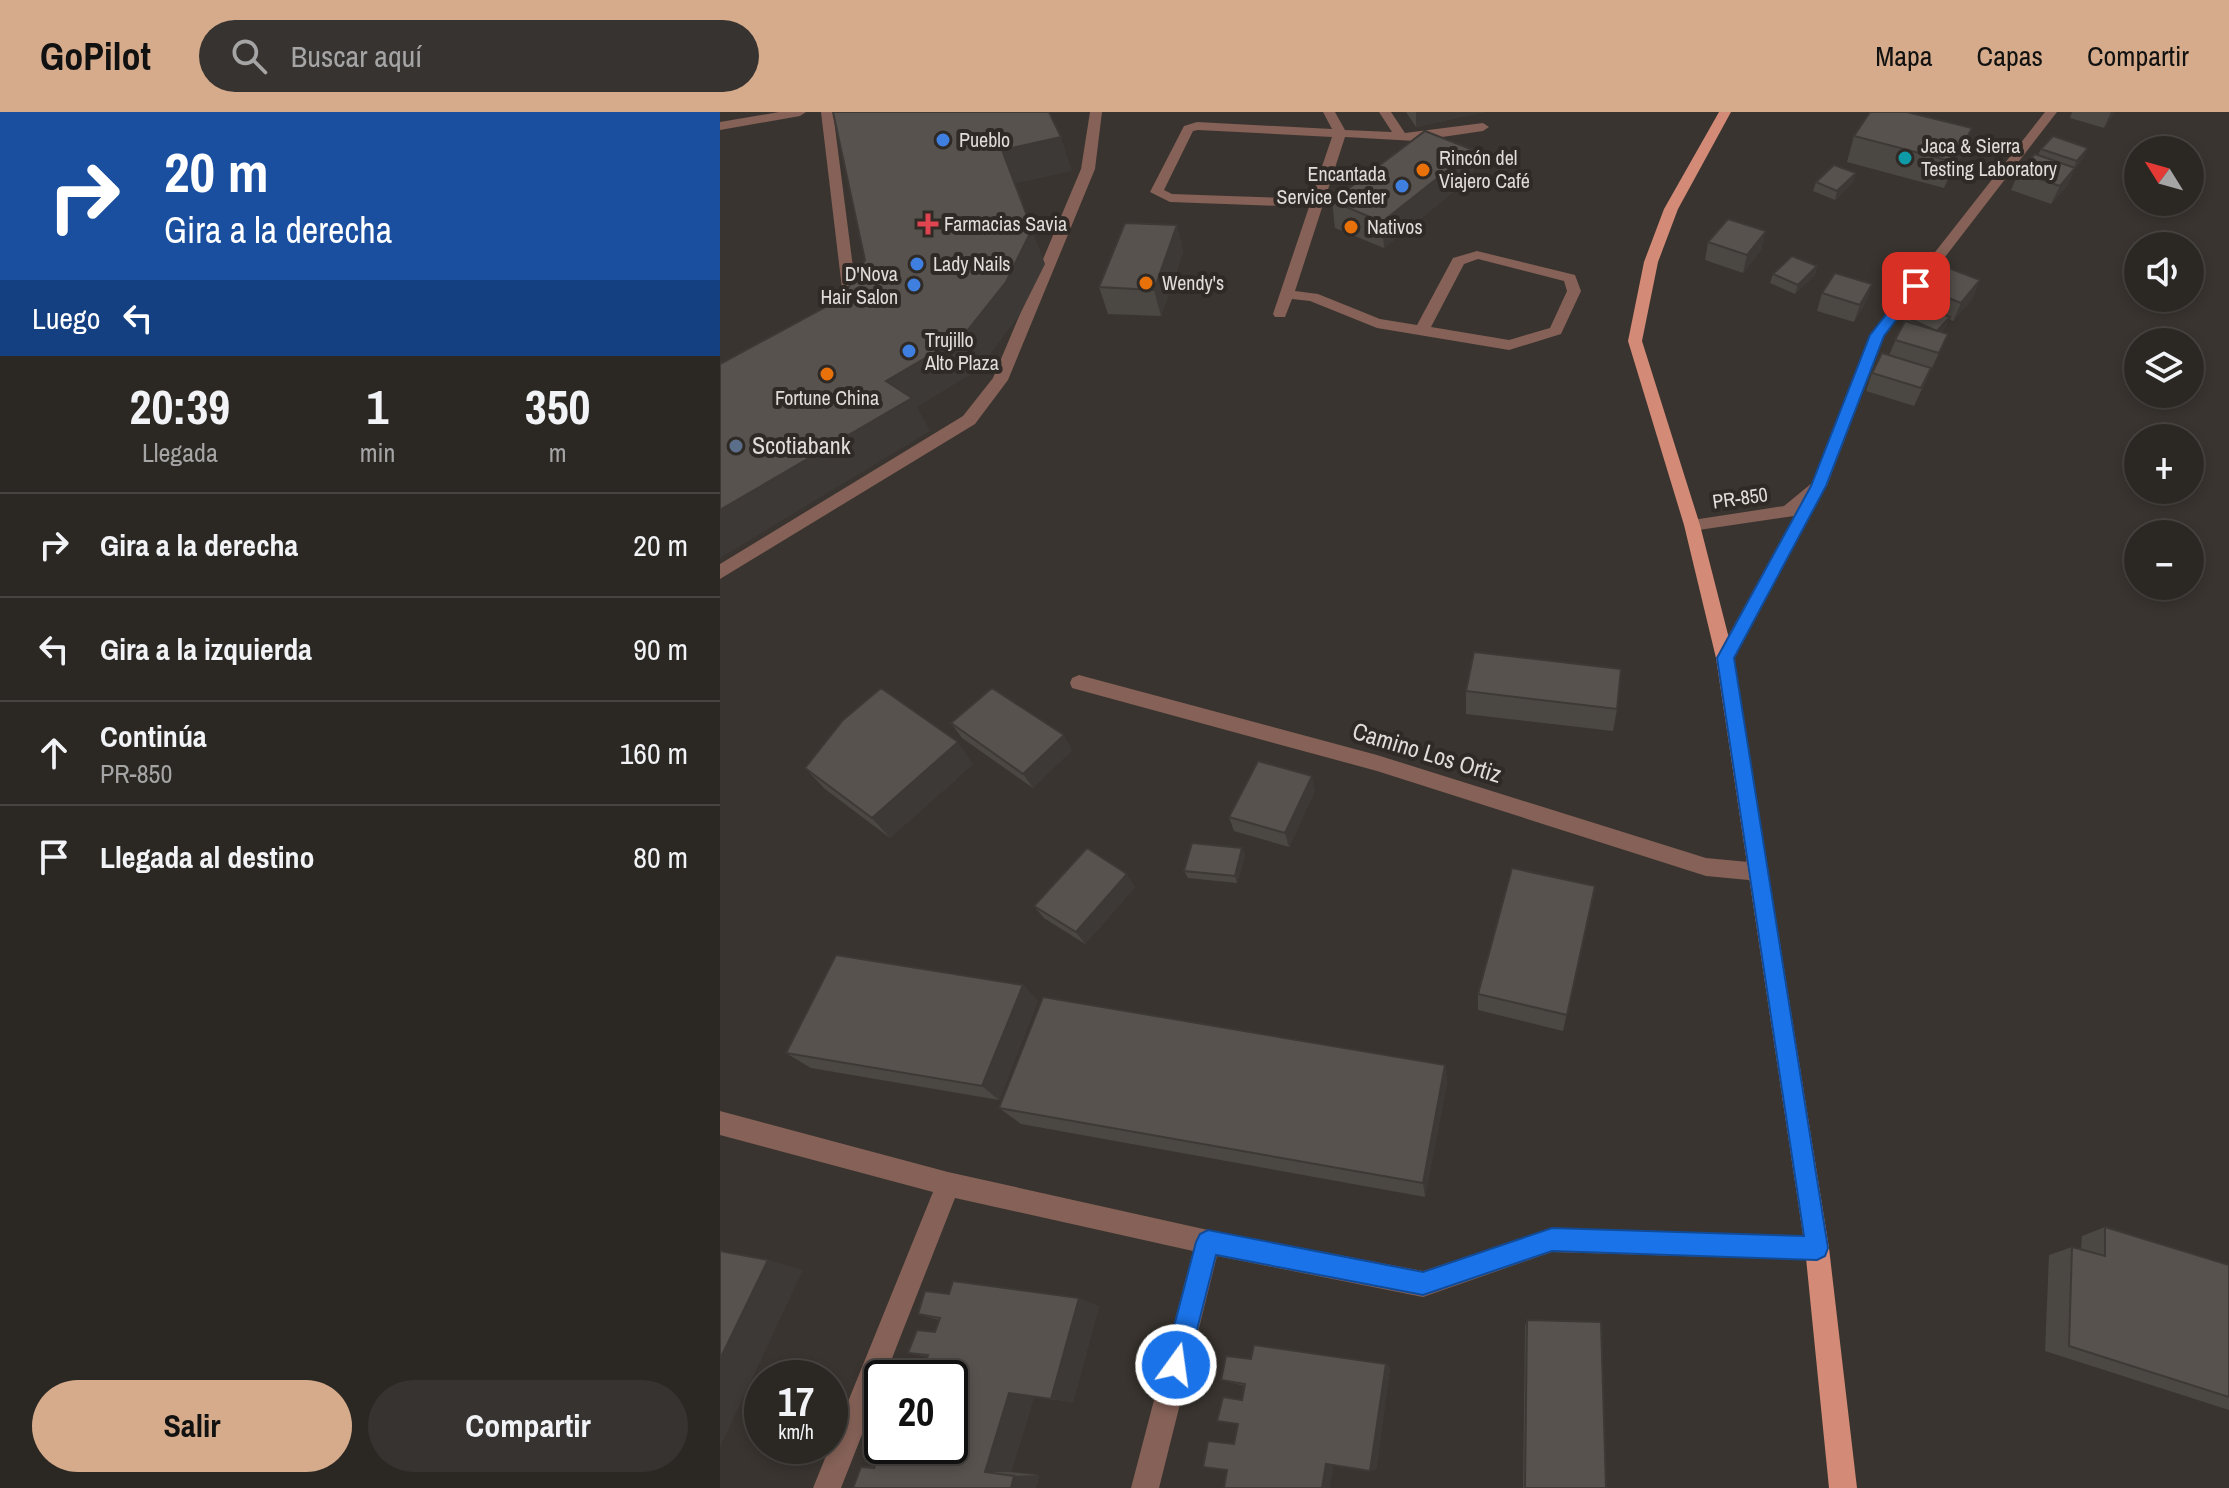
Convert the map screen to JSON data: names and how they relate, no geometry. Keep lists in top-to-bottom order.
{
  "streets": {
    "street": ["PR-850", "Camino Los Ortiz"]
  },
  "places": {
    "other": [
      "Pueblo",
      "Jaca & Sierra Testing Laboratory",
      "Rincón del Viajero Café",
      "Encantada Service Center",
      "Nativos",
      "Lady Nails",
      "Wendy's",
      "D'Nova Hair Salon",
      "Trujillo Alto Plaza",
      "Fortune China",
      "Scotiabank"
    ],
    "health": ["Farmacias Savia"]
  },
  "north": "top left",
  "page": {
    "header": "GoPilot",
    "search": "Buscar aquí",
    "nav": ["Mapa", "Capas", "Compartir"],
    "turn": ["20 m", "Gira a la derecha"],
    "map_buttons": ["+", "−"],
    "then": "Luego",
    "eta": [
      "20:39",
      "Llegada",
      "1",
      "min",
      "350",
      "m"
    ],
    "list": [
      {
        "name": "Gira a la derecha",
        "value": "20 m"
      },
      {
        "name": "Gira a la izquierda",
        "value": "90 m"
      },
      {
        "name": "Continúa",
        "note": "PR-850",
        "value": "160 m"
      },
      {
        "name": "Llegada al destino",
        "value": "80 m"
      }
    ],
    "speed": "17 km/h",
    "limit": "20",
    "buttons": ["Salir", "Compartir"]
  }
}
